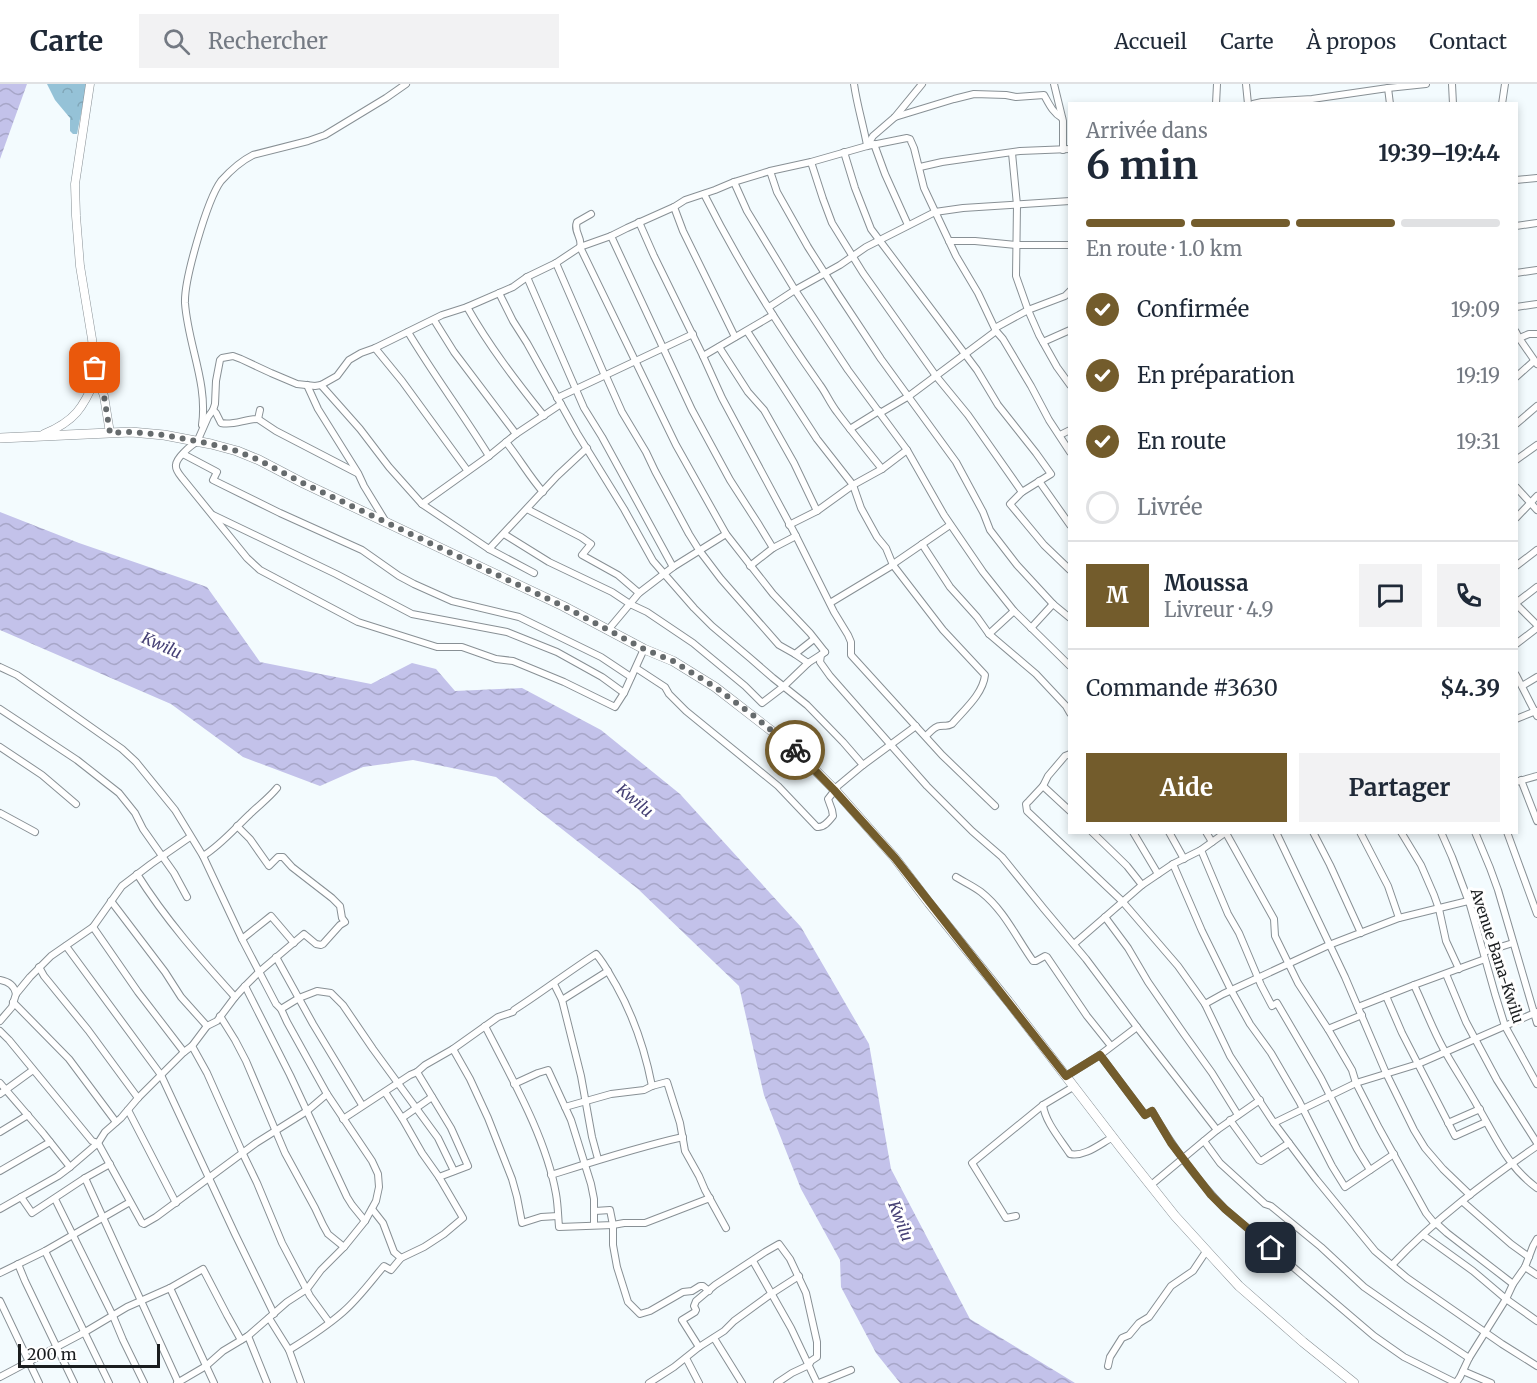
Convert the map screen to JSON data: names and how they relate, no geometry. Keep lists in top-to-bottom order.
{
  "streets": {
    "street": ["Avenue Bana-Kwilu"]
  },
  "water": ["Kwilu"],
  "scale_bar": "200 m",
  "page": {
    "header": "Carte",
    "search": "Rechercher",
    "nav": [
      "Accueil",
      "Carte",
      "À propos",
      "Contact"
    ],
    "heading": ["6 min", "Arrivée dans", "19:39–19:44"],
    "panel": [
      "Moussa",
      "Livreur · 4.9",
      "Commande #3630",
      "$4.39"
    ],
    "bar": "En route · 1.0 km",
    "list": [
      ["Confirmée", "19:09"],
      ["En préparation", "19:19"],
      ["En route", "19:31"],
      "Livrée"
    ],
    "round": "M",
    "buttons": ["Aide", "Partager"],
    "scale": "200 m"
  }
}
